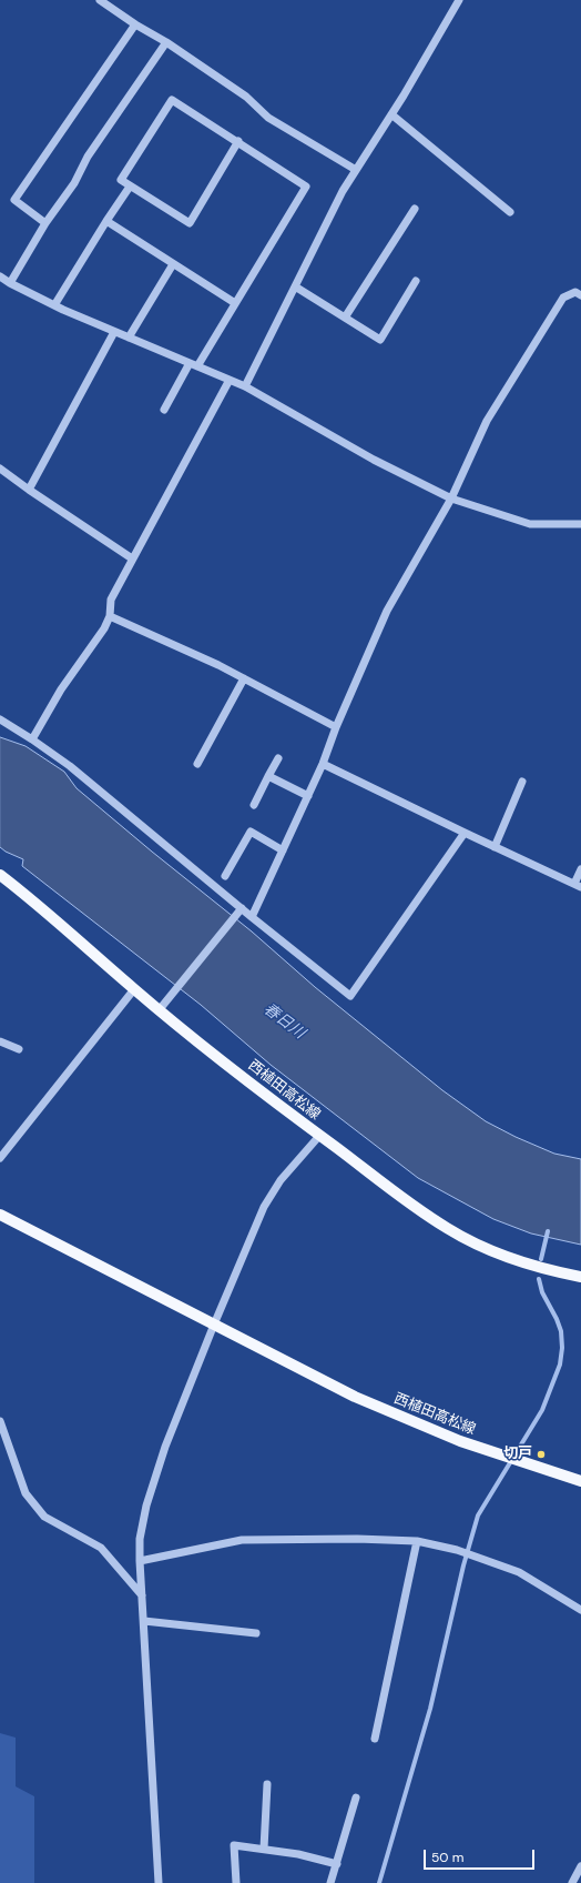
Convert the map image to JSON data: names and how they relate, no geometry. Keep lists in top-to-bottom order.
{
  "streets": {
    "main road": ["西植田高松線"]
  },
  "water": ["春日川"],
  "places": ["切戸"],
  "scale_bar": "50 m"
}
